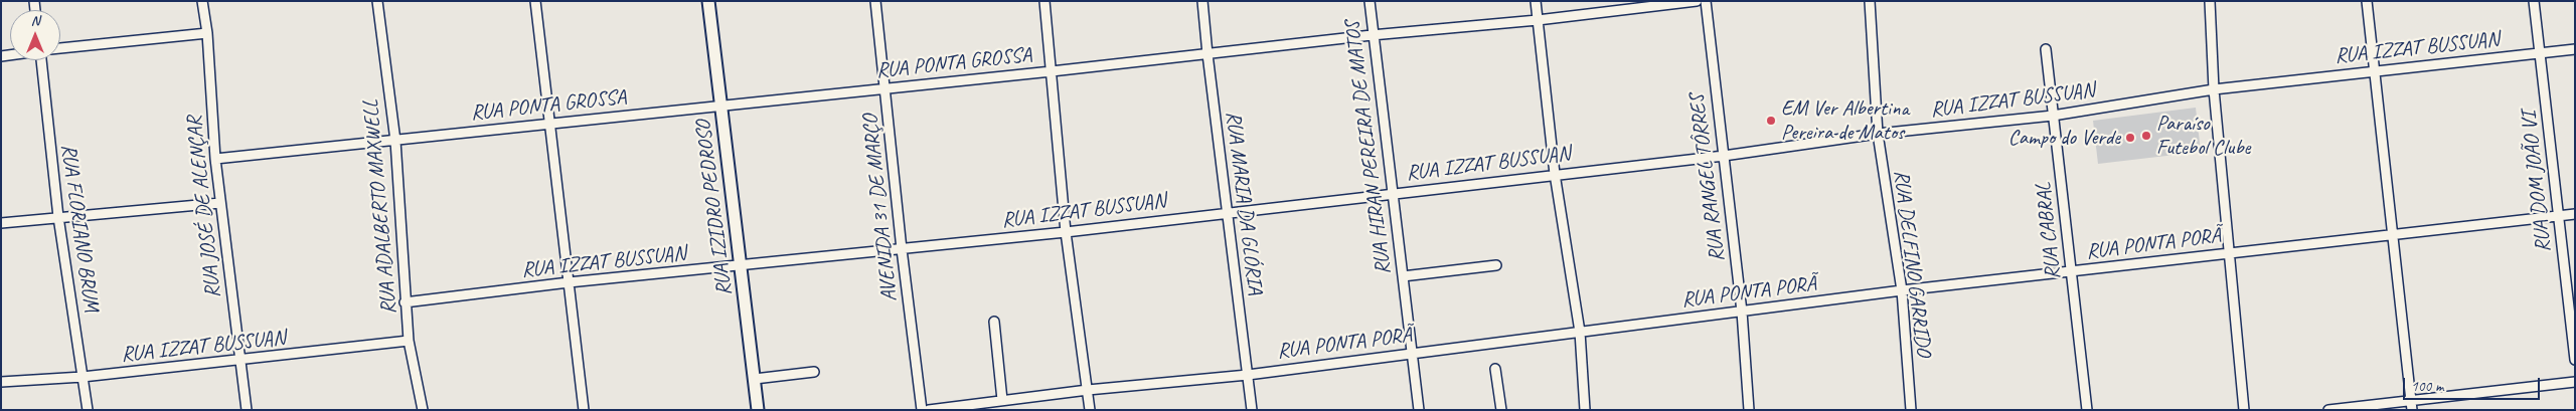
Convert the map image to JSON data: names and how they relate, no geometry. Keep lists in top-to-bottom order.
{
  "streets": {
    "street": [
      "RUA IZZAT BUSSUAN",
      "RUA PONTA GROSSA",
      "RUA HIRAN PEREIRA DE MATOS",
      "RUA RANGEL TÔRRES",
      "RUA DOM JOÃO VI",
      "RUA MARIA DA GLÓRIA",
      "RUA JOSÉ DE ALENÇAR",
      "RUA ADALBERTO MAXWELL",
      "RUA IZIDRO PEDROSO",
      "AVENIDA 31 DE MARÇO",
      "RUA FLORIANO BRUM",
      "RUA CABRAL",
      "RUA PONTA PORÃ",
      "RUA DELFINO GARRIDO"
    ]
  },
  "crossings": [
    ["RUA IZZAT BUSSUAN", "RUA HIRAN PEREIRA DE MATOS"],
    ["RUA IZZAT BUSSUAN", "RUA RANGEL TÔRRES"],
    ["RUA IZZAT BUSSUAN", "RUA DOM JOÃO VI"],
    ["RUA IZZAT BUSSUAN", "RUA MARIA DA GLÓRIA"],
    ["RUA IZZAT BUSSUAN", "RUA JOSÉ DE ALENÇAR"],
    ["RUA IZZAT BUSSUAN", "RUA ADALBERTO MAXWELL"],
    ["RUA IZZAT BUSSUAN", "RUA IZIDRO PEDROSO"],
    ["RUA IZZAT BUSSUAN", "AVENIDA 31 DE MARÇO"],
    ["RUA IZZAT BUSSUAN", "RUA FLORIANO BRUM"],
    ["RUA IZZAT BUSSUAN", "RUA CABRAL"],
    ["RUA IZZAT BUSSUAN", "RUA DELFINO GARRIDO"],
    ["RUA PONTA GROSSA", "RUA HIRAN PEREIRA DE MATOS"],
    ["RUA PONTA GROSSA", "RUA MARIA DA GLÓRIA"],
    ["RUA PONTA GROSSA", "RUA JOSÉ DE ALENÇAR"],
    ["RUA PONTA GROSSA", "RUA ADALBERTO MAXWELL"],
    ["RUA PONTA GROSSA", "RUA IZIDRO PEDROSO"],
    ["RUA PONTA GROSSA", "AVENIDA 31 DE MARÇO"],
    ["RUA HIRAN PEREIRA DE MATOS", "RUA PONTA PORÃ"],
    ["RUA RANGEL TÔRRES", "RUA PONTA PORÃ"],
    ["RUA DOM JOÃO VI", "RUA PONTA PORÃ"],
    ["RUA MARIA DA GLÓRIA", "RUA PONTA PORÃ"],
    ["RUA CABRAL", "RUA PONTA PORÃ"],
    ["RUA PONTA PORÃ", "RUA DELFINO GARRIDO"]
  ],
  "places": ["EM Ver Albertina Pereira de Matos", "Paraíso Futebol Clube", "Campo do Verde"],
  "scale_bar": "100 m",
  "north": "top"
}
